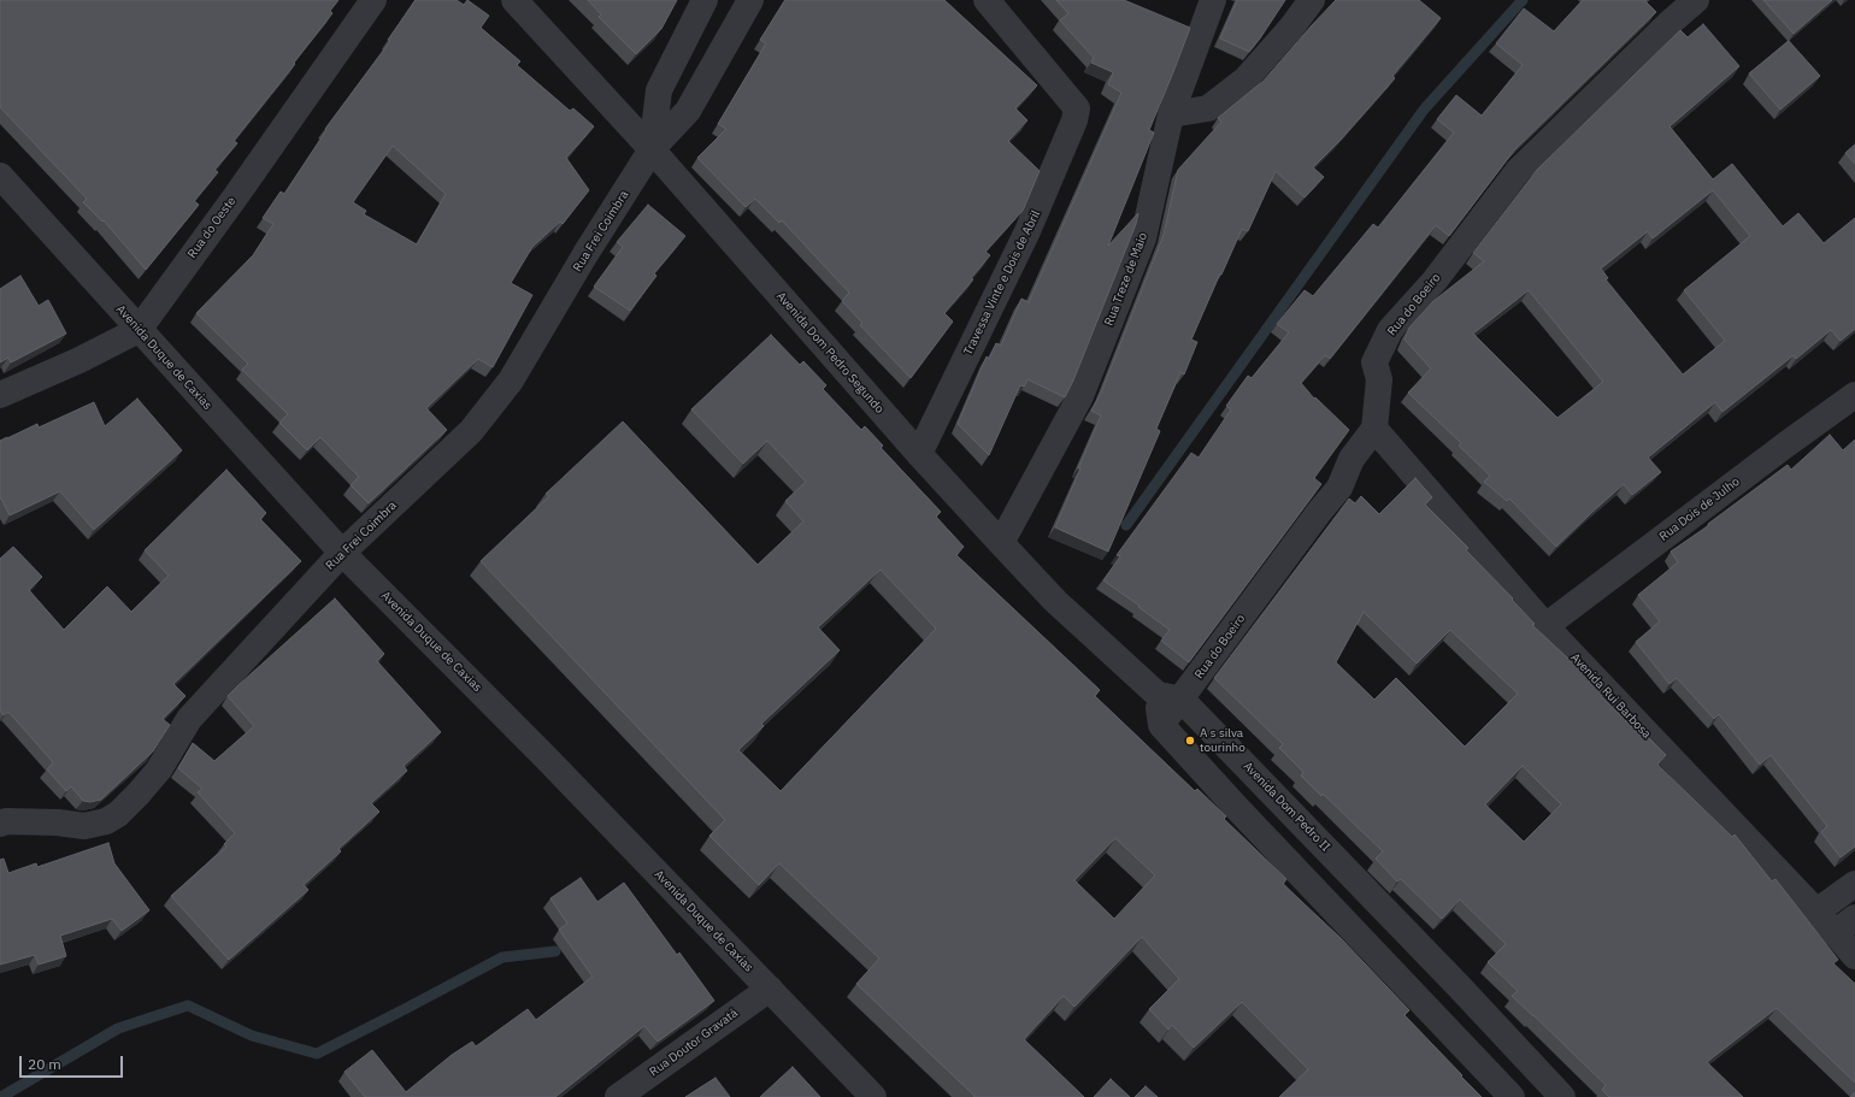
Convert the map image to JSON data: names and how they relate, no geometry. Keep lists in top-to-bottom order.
{
  "streets": {
    "street": [
      "Rua do Oeste",
      "Rua Frei Coimbra",
      "Rua Treze de Maio",
      "Travessa Vinte e Dois de Abril",
      "Rua do Boeiro",
      "Avenida Dom Pedro Segundo",
      "Avenida Duque de Caxias",
      "Rua Dois de Julho",
      "Avenida Rui Barbosa",
      "Avenida Dom Pedro II",
      "Rua Doutor Gravatá"
    ]
  },
  "crossings": [
    ["Rua do Oeste", "Avenida Duque de Caxias"],
    ["Rua Frei Coimbra", "Avenida Dom Pedro Segundo"],
    ["Rua Frei Coimbra", "Avenida Duque de Caxias"],
    ["Rua Treze de Maio", "Avenida Dom Pedro Segundo"],
    ["Travessa Vinte e Dois de Abril", "Avenida Dom Pedro Segundo"],
    ["Rua do Boeiro", "Avenida Dom Pedro Segundo"],
    ["Rua do Boeiro", "Avenida Rui Barbosa"],
    ["Rua do Boeiro", "Avenida Dom Pedro II"],
    ["Avenida Dom Pedro Segundo", "Avenida Dom Pedro II"],
    ["Avenida Duque de Caxias", "Rua Doutor Gravatá"],
    ["Rua Dois de Julho", "Avenida Rui Barbosa"]
  ],
  "places": ["A s silva tourinho"],
  "scale_bar": "20 m"
}
